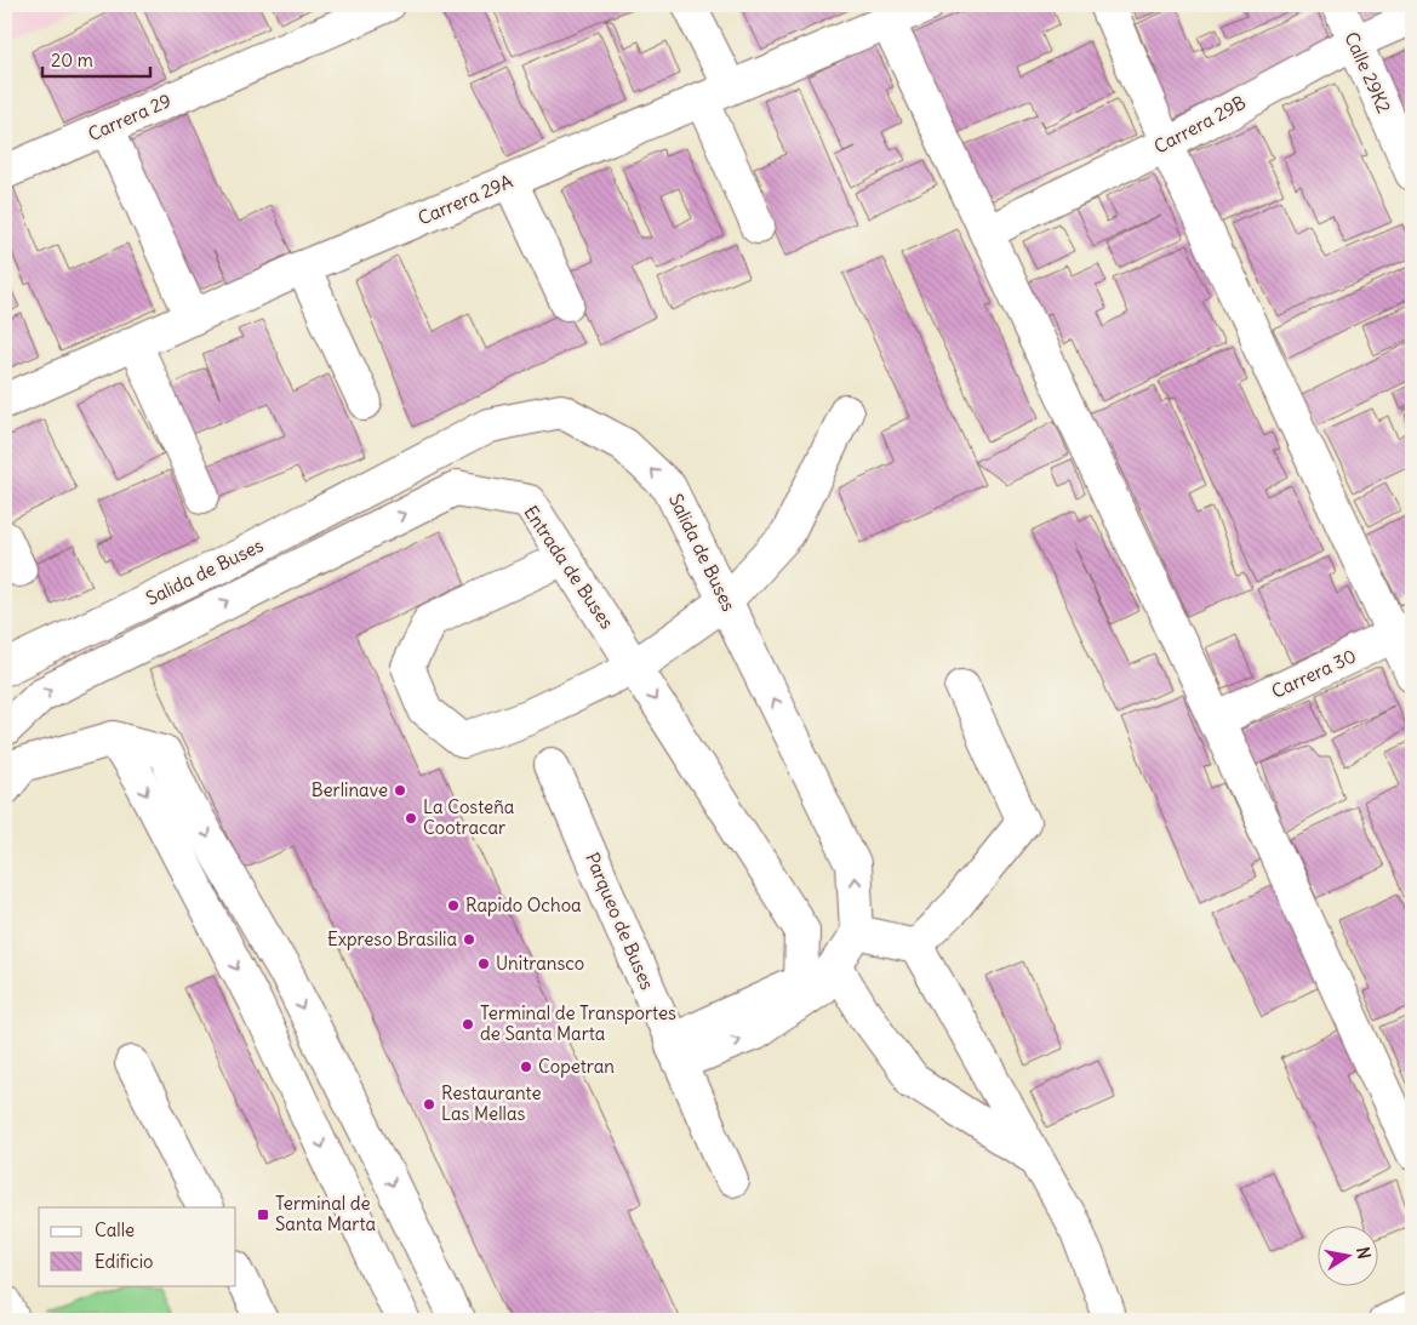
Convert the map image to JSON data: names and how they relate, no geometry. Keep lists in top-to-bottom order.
{
  "streets": {
    "street": [
      "Calle 29K2",
      "Carrera 29",
      "Carrera 29B",
      "Carrera 29A",
      "Salida de Buses",
      "Entrada de Buses",
      "Carrera 30",
      "Parqueo de Buses"
    ]
  },
  "crossings": [
    ["Calle 29K2", "Carrera 29B"],
    ["Entrada de Buses", "Parqueo de Buses"]
  ],
  "places": {
    "other": [
      "Berlinave",
      "La Costeña Cootracar",
      "Rapido Ochoa",
      "Expreso Brasilia",
      "Unitransco",
      "Terminal de Transportes de Santa Marta",
      "Copetran",
      "Restaurante Las Mellas"
    ],
    "transit": ["Terminal de Santa Marta"]
  },
  "legend": ["Calle", "Edificio"],
  "scale_bar": "20 m",
  "north": "right"
}
